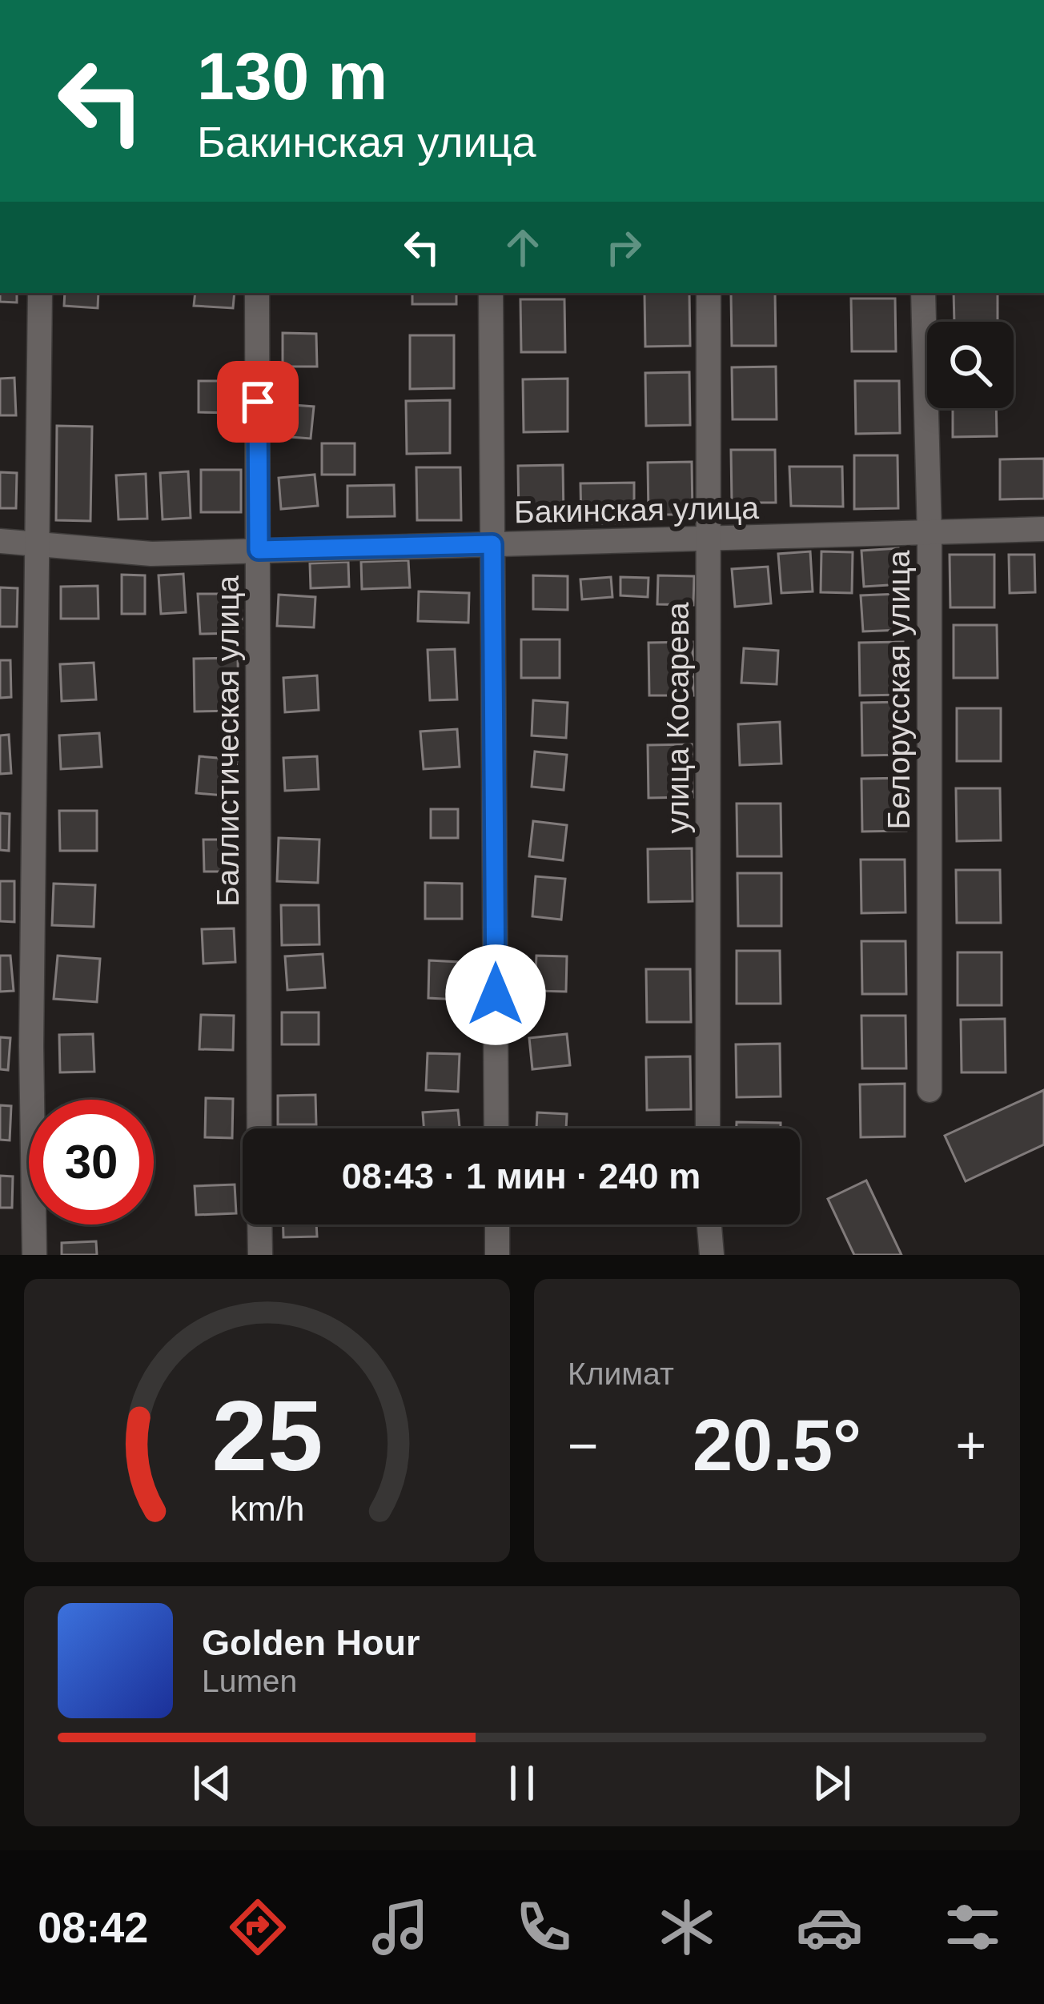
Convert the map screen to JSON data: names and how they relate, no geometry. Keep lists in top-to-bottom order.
{
  "streets": {
    "street": [
      "Бакинская улица",
      "Белорусская улица",
      "улица Косарева",
      "Баллистическая улица"
    ]
  },
  "crossings": [
    ["Бакинская улица", "Белорусская улица"],
    ["Бакинская улица", "улица Косарева"],
    ["Бакинская улица", "Баллистическая улица"]
  ],
  "page": {
    "turn": ["130 m", "Бакинская улица"],
    "limit": "30",
    "trip": "08:43 · 1 мин · 240 m",
    "tile": "Климат",
    "heat": ["−", "20.5°", "+"],
    "song": ["Golden Hour", "Lumen"],
    "tabs": "08:42",
    "gauge": ["25", "km/h"]
  }
}
